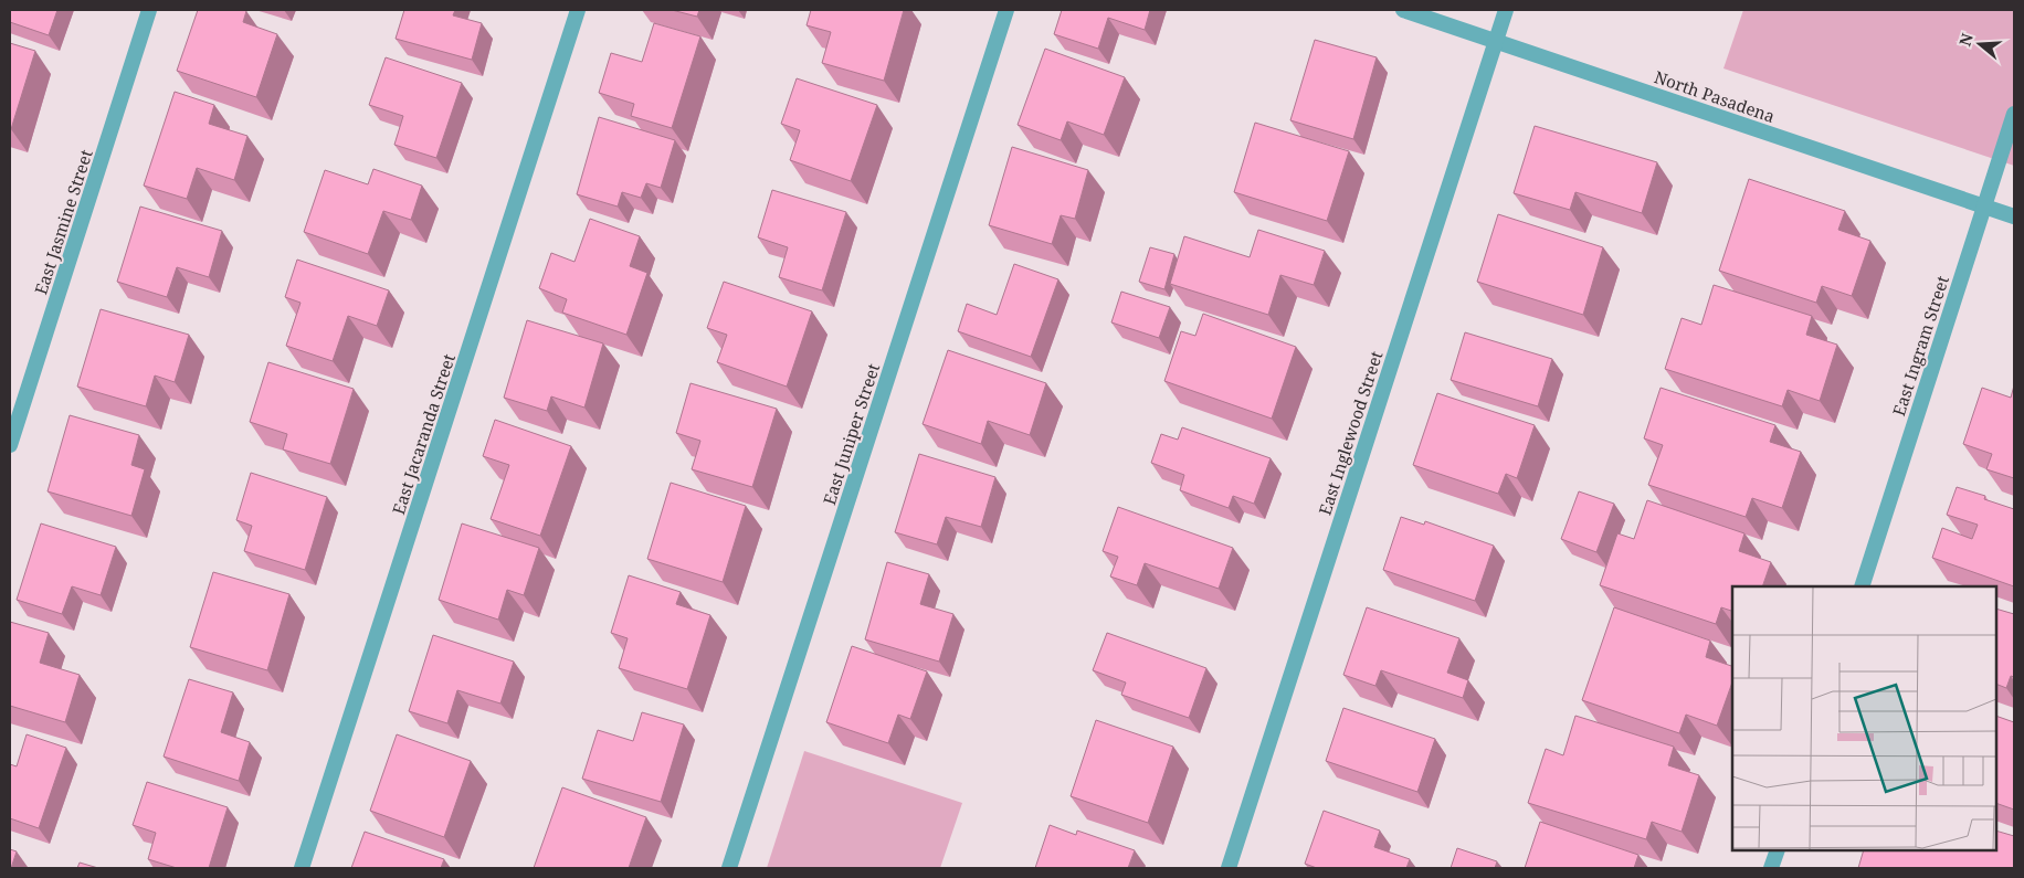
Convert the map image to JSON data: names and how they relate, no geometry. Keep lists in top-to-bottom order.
{
  "streets": {
    "street": [
      "North Pasadena",
      "East Jasmine Street",
      "East Ingram Street",
      "East Inglewood Street",
      "East Jacaranda Street",
      "East Juniper Street"
    ]
  },
  "crossings": [
    ["North Pasadena", "East Ingram Street"],
    ["North Pasadena", "East Inglewood Street"]
  ],
  "north": "left"
}
